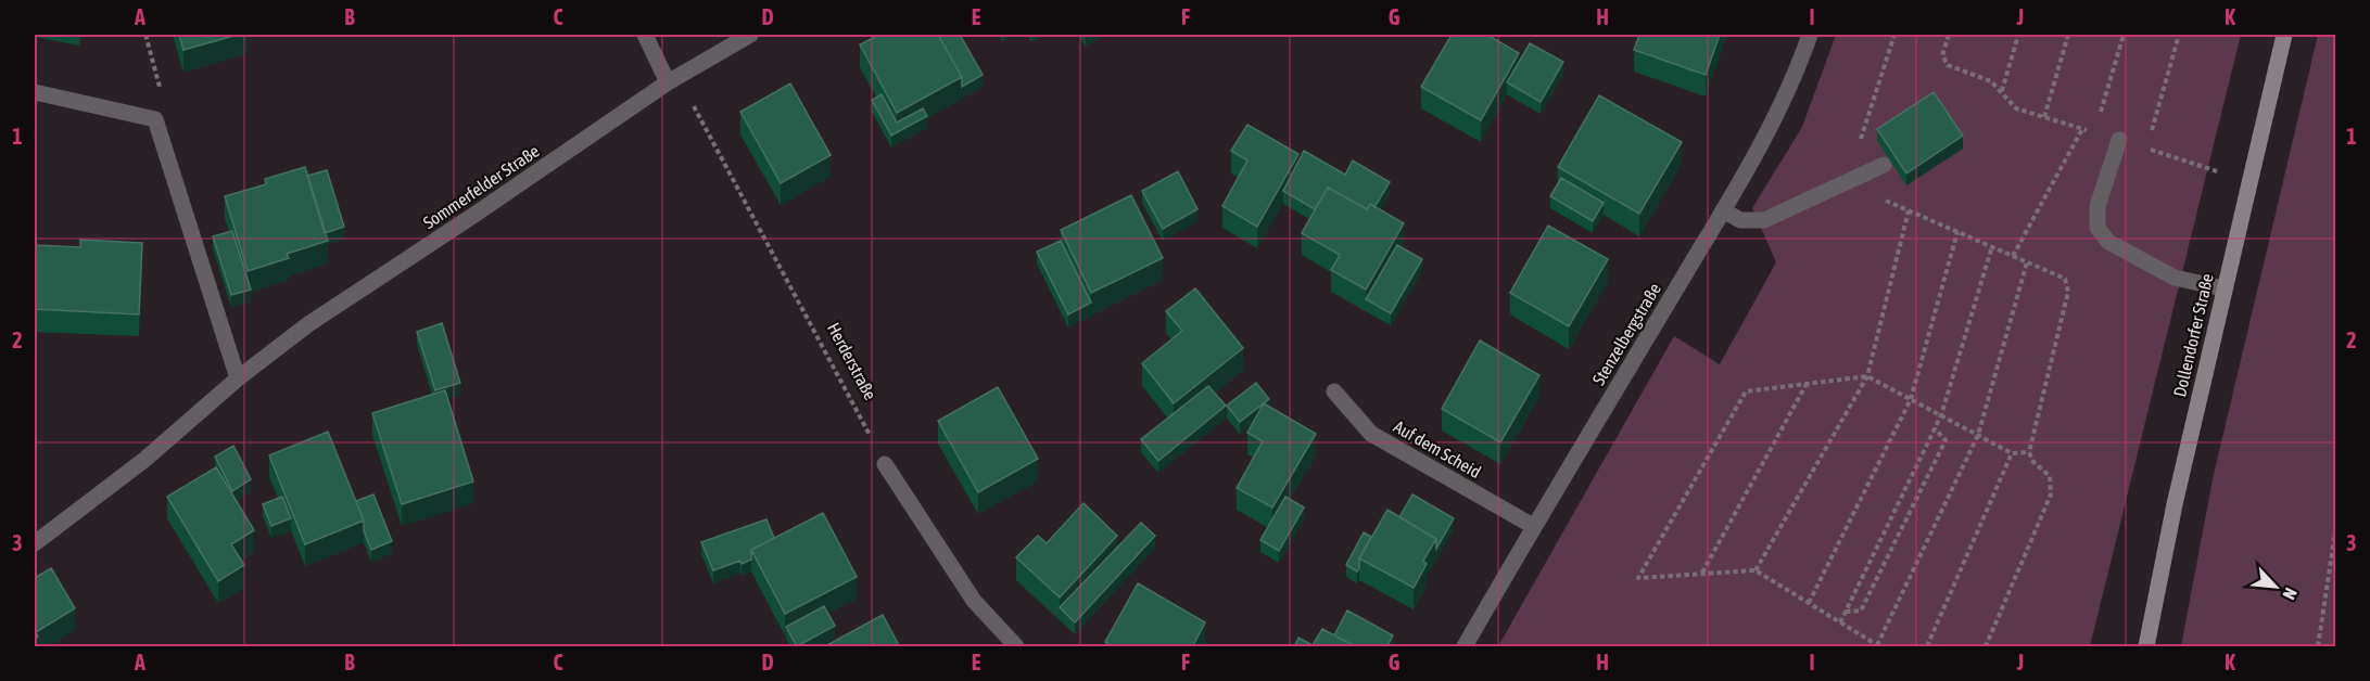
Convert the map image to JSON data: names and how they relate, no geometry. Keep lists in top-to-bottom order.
{
  "streets": {
    "main road": ["Dollendorfer Straße"],
    "street": ["Sommerfelder Straße", "Stenzelbergstraße", "Auf dem Scheid"],
    "path": ["Herderstraße"]
  },
  "crossings": [
    ["Sommerfelder Straße", "Herderstraße"],
    ["Stenzelbergstraße", "Auf dem Scheid"]
  ],
  "north": "bottom right",
  "grid": {
    "columns": [
      "A",
      "B",
      "C",
      "D",
      "E",
      "F",
      "G",
      "H",
      "I",
      "J",
      "K"
    ],
    "rows": ["1", "2", "3"]
  }
}
